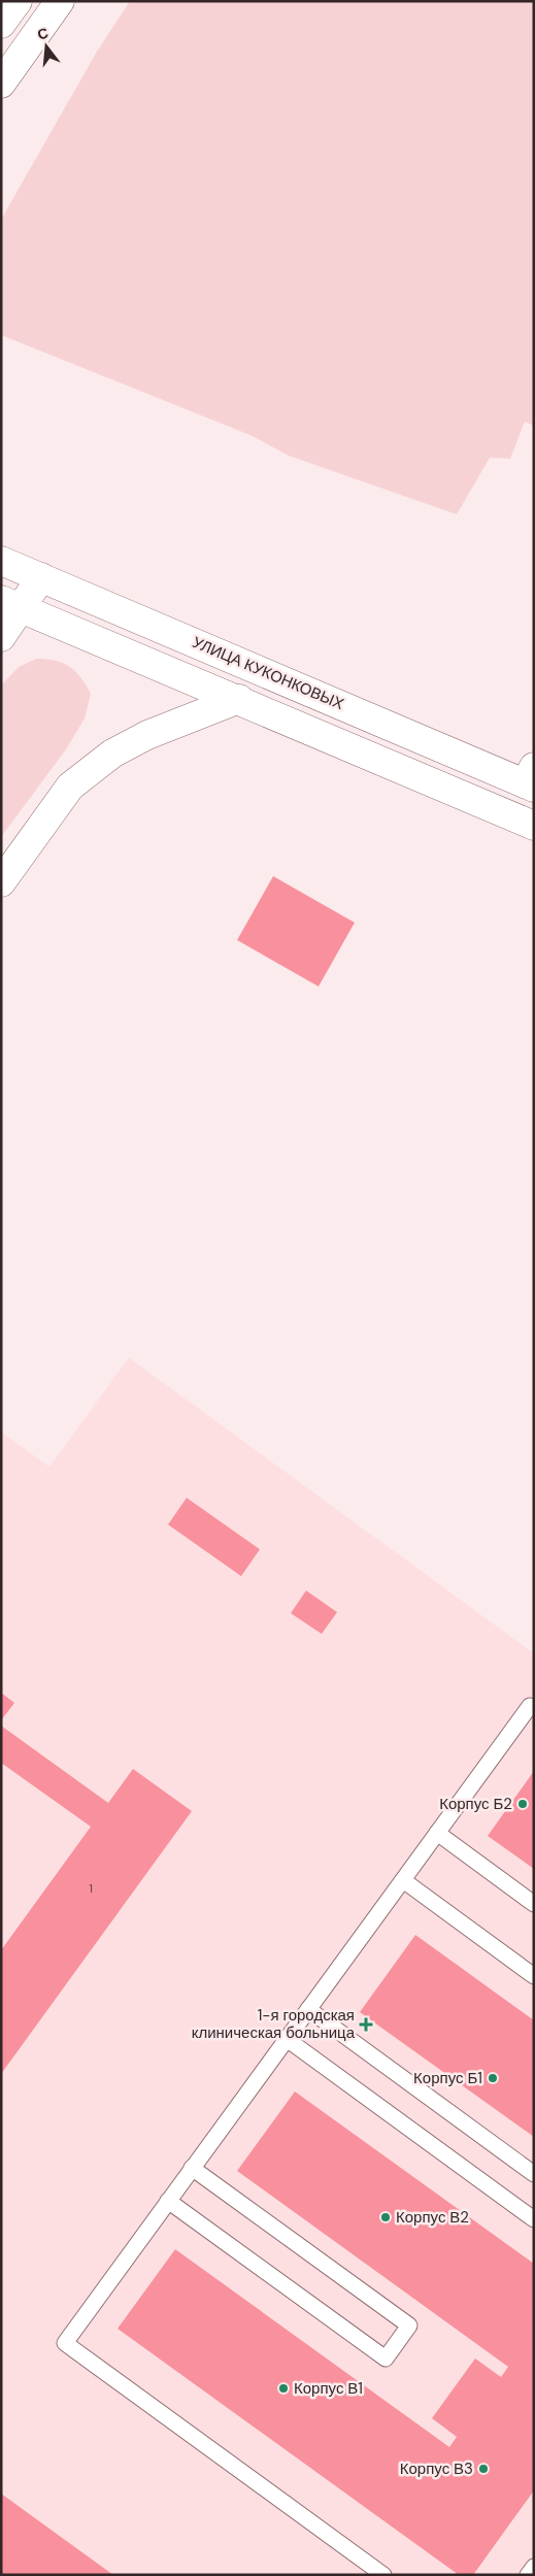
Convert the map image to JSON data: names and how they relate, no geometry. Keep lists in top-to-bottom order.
{
  "streets": {
    "main road": ["УЛИЦА КУКОНКОВЫХ"]
  },
  "places": {
    "other": [
      "Корпус Б2",
      "Корпус Б1",
      "Корпус В2",
      "Корпус В1",
      "Корпус В3"
    ],
    "health": ["1-я городская клиническая больница"]
  },
  "house_numbers": ["1"],
  "north": "top"
}
